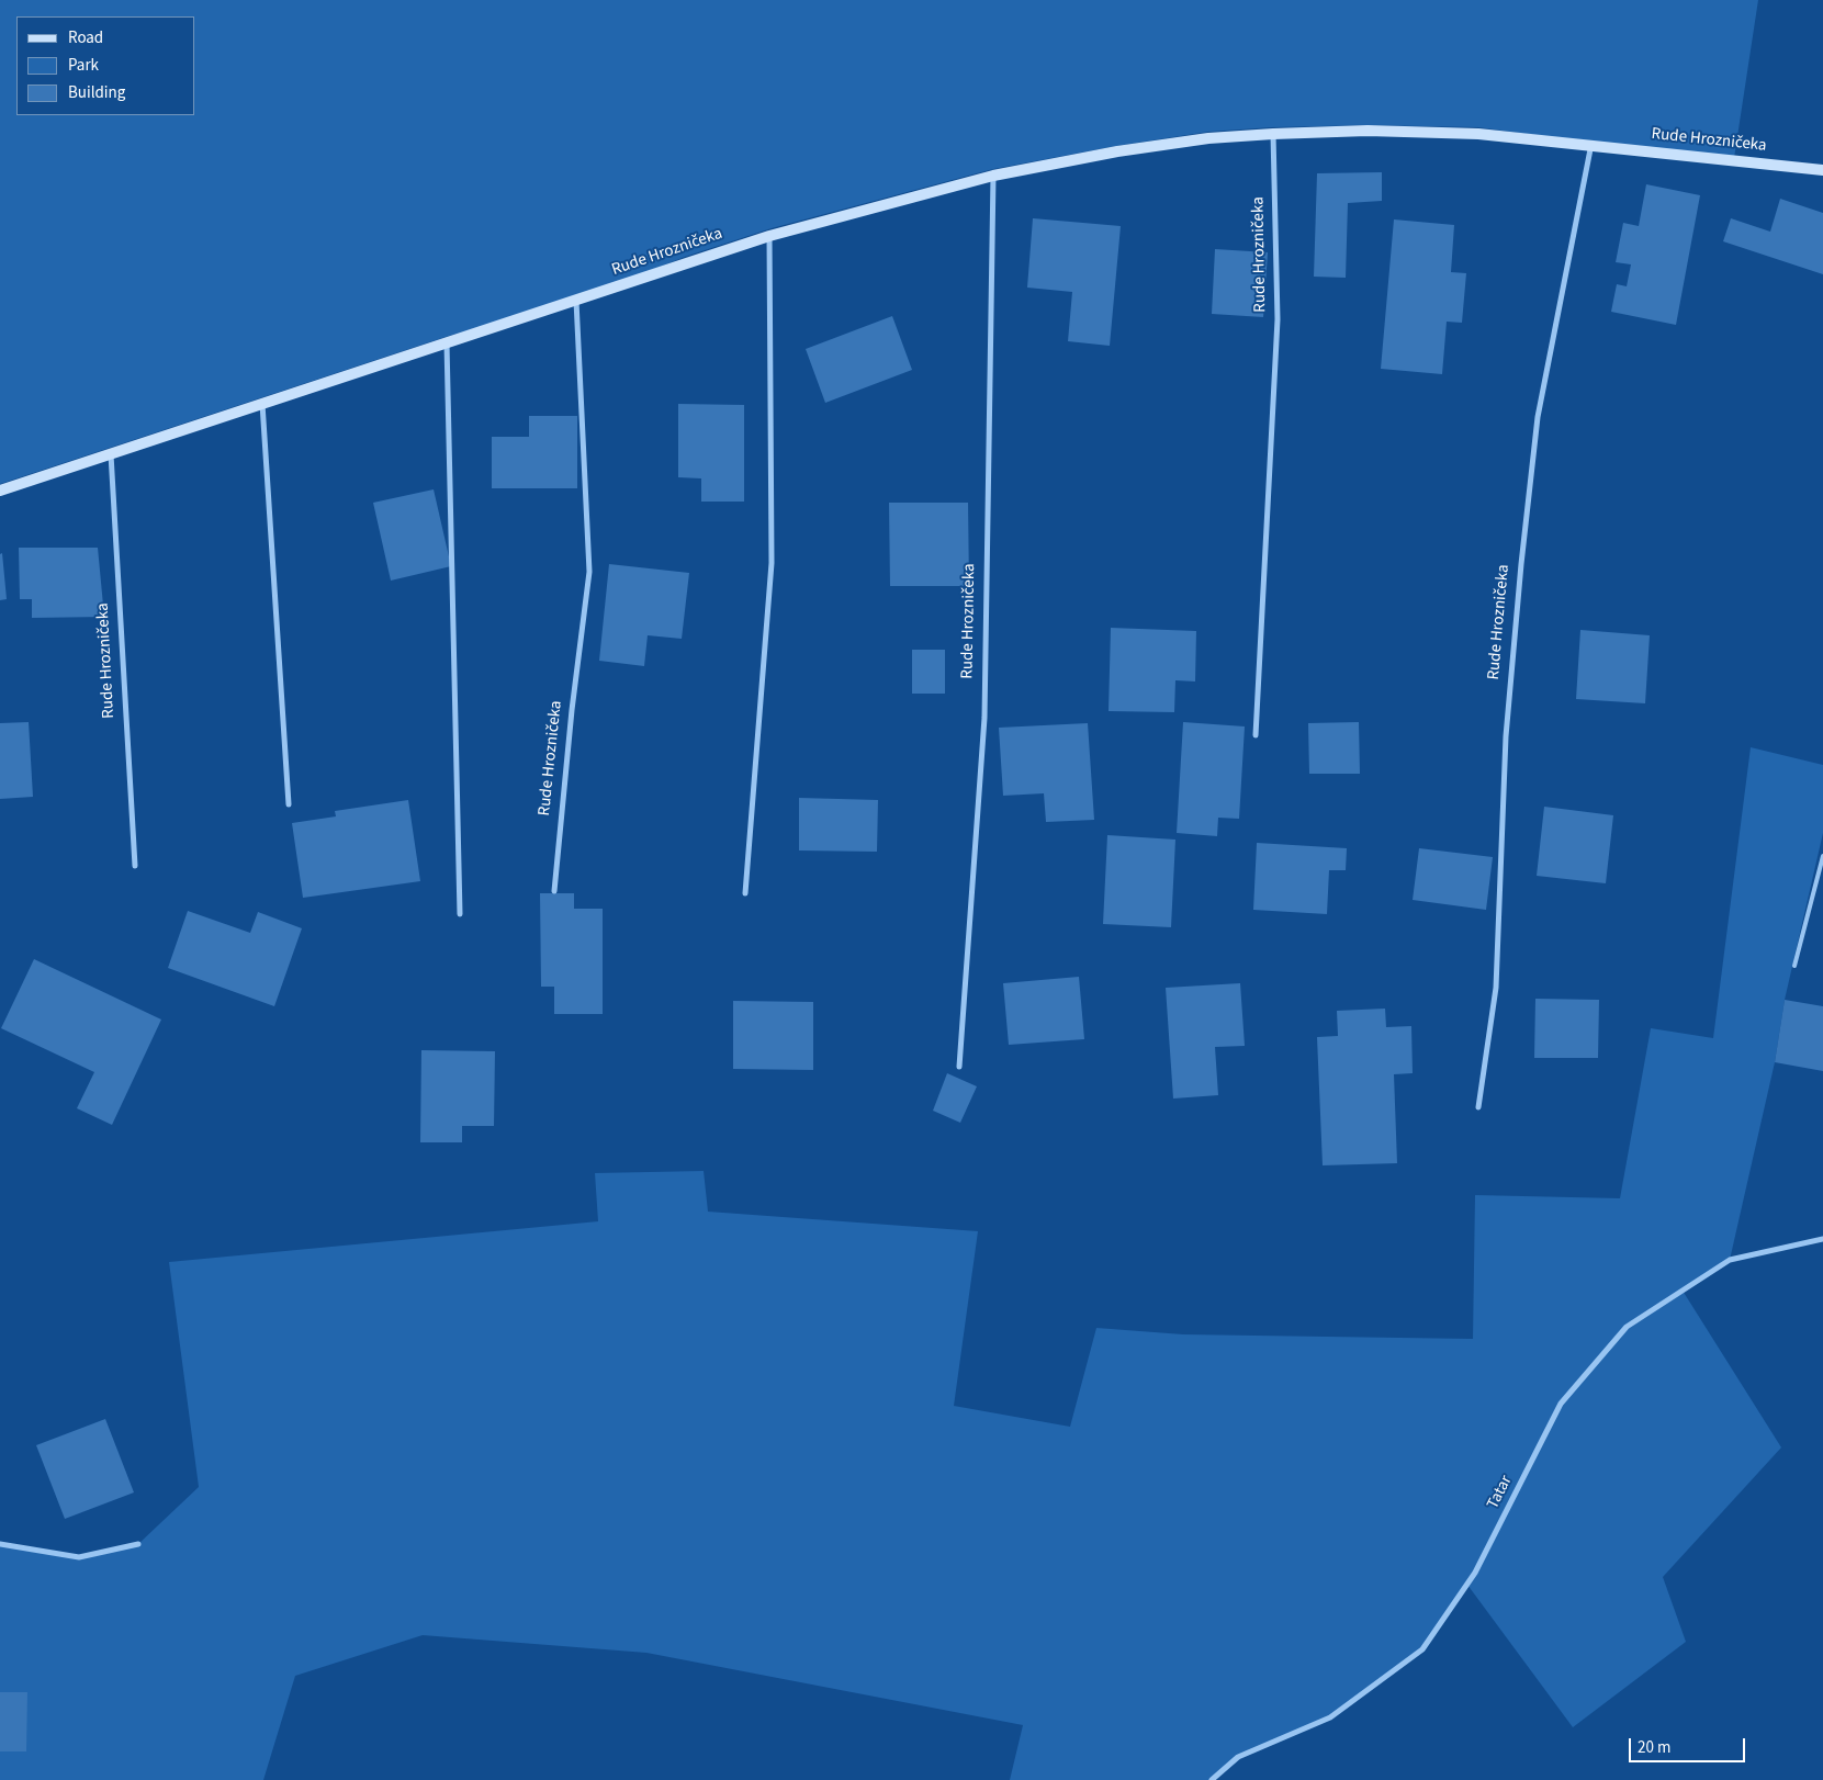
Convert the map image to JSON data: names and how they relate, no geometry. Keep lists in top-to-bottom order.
{
  "streets": {
    "street": ["Rude Hrozničeka", "Tatar"]
  },
  "legend": ["Road", "Park", "Building"],
  "scale_bar": "20 m"
}
